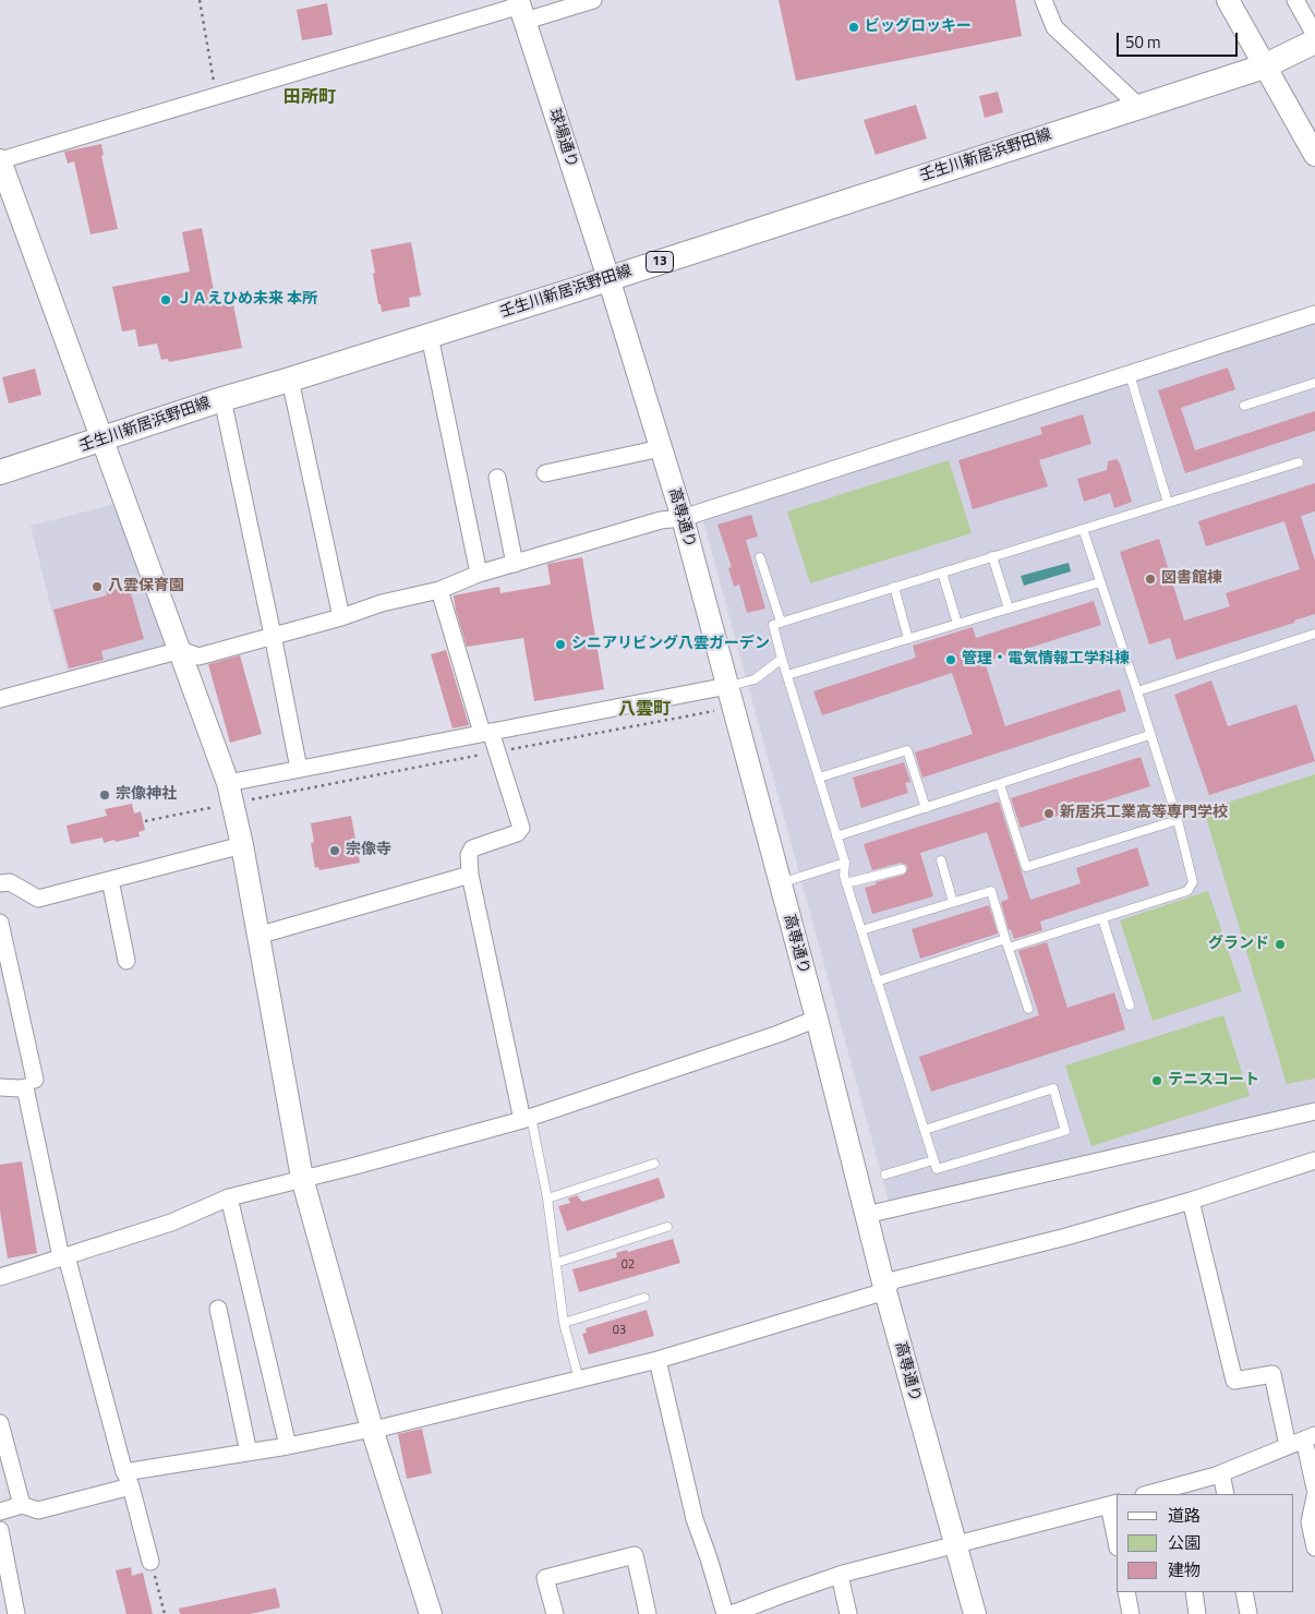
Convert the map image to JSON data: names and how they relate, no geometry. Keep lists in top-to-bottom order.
{
  "streets": {
    "main road": ["壬生川新居浜野田線", "13"],
    "street": ["球場通り", "高専通り"]
  },
  "crossings": [
    ["球場通り", "壬生川新居浜野田線"],
    ["球場通り", "高専通り"],
    ["壬生川新居浜野田線", "高専通り"]
  ],
  "districts": ["田所町", "八雲町"],
  "places": [
    "ビッグロッキー",
    "ＪＡえひめ未来 本所",
    "図書館棟",
    "八雲保育園",
    "シニアリビング八雲ガーデン",
    "管理・電気情報工学科棟",
    "宗像神社",
    "新居浜工業高等専門学校",
    "宗像寺",
    "グランド",
    "テニスコート"
  ],
  "house_numbers": ["02", "03"],
  "legend": ["道路", "公園", "建物"],
  "scale_bar": "50 m"
}
